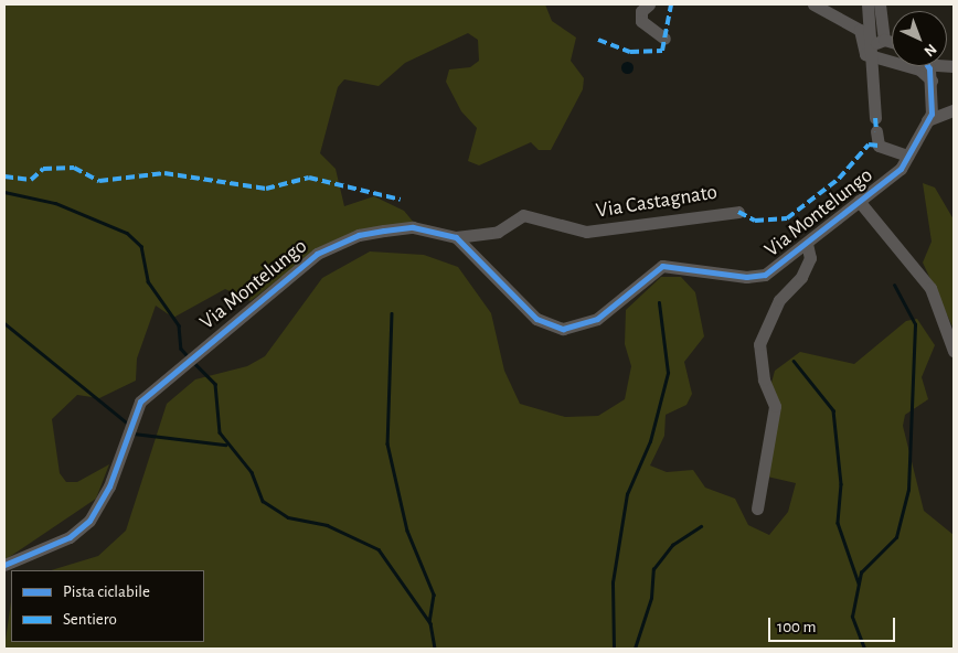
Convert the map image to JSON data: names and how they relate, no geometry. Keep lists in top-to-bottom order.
{
  "streets": {
    "street": ["Via Castagnato", "Via Montelungo"]
  },
  "crossings": [
    ["Via Castagnato", "Via Montelungo"]
  ],
  "legend": ["Pista ciclabile", "Sentiero"],
  "scale_bar": "100 m",
  "north": "bottom right"
}
